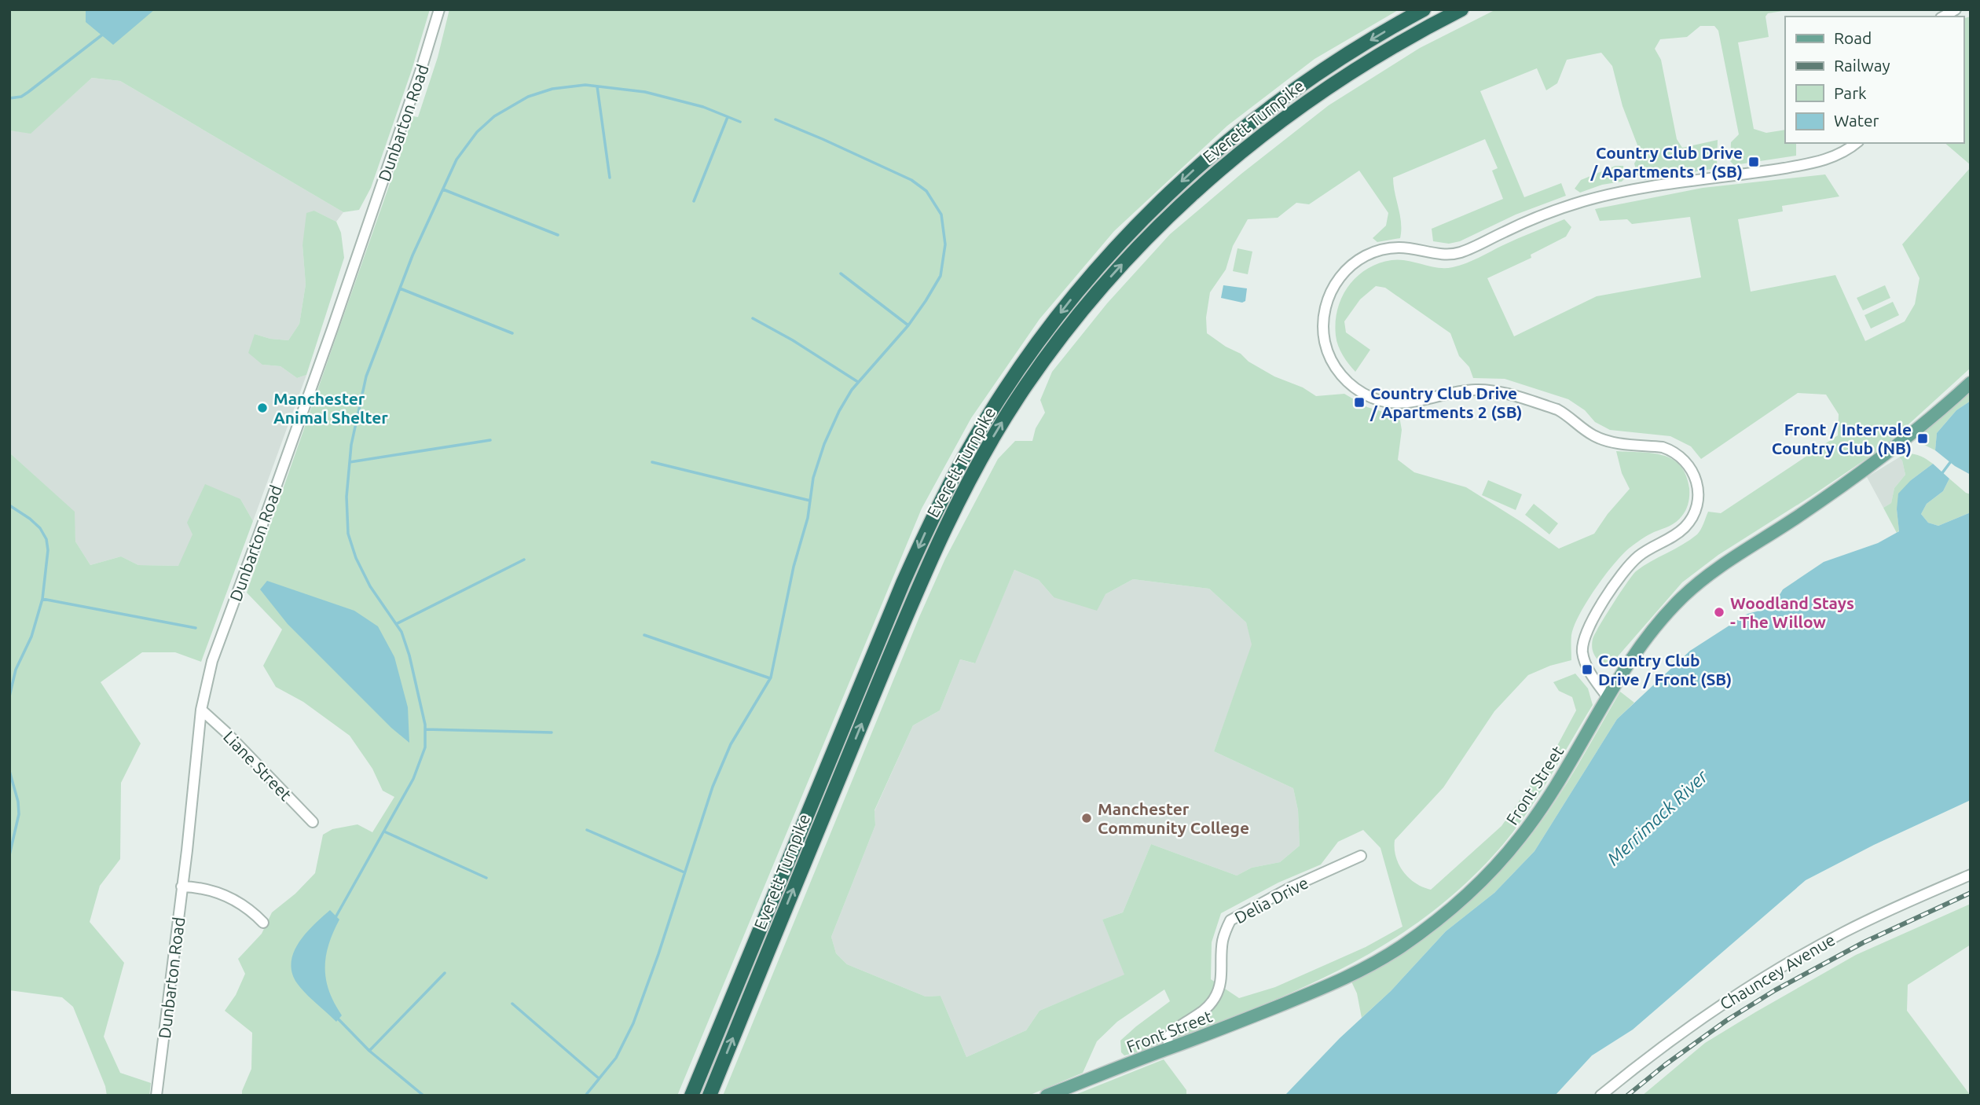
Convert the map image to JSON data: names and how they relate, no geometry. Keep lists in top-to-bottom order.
{
  "streets": {
    "highway": ["Everett Turnpike"],
    "main road": ["Front Street"],
    "street": [
      "Dunbarton Road",
      "Liane Street",
      "Delia Drive",
      "Chauncey Avenue"
    ]
  },
  "crossings": [
    ["Dunbarton Road", "Liane Street"],
    ["Front Street", "Delia Drive"]
  ],
  "water": ["Merrimack River"],
  "places": {
    "transit": [
      "Country Club Drive / Apartments 1 (SB)",
      "Country Club Drive / Apartments 2 (SB)",
      "Front / Intervale Country Club (NB)",
      "Country Club Drive / Front (SB)"
    ],
    "other": ["Manchester Animal Shelter", "Woodland Stays - The Willow", "Manchester Community College"]
  },
  "legend": [
    "Road",
    "Railway",
    "Park",
    "Water"
  ]
}
